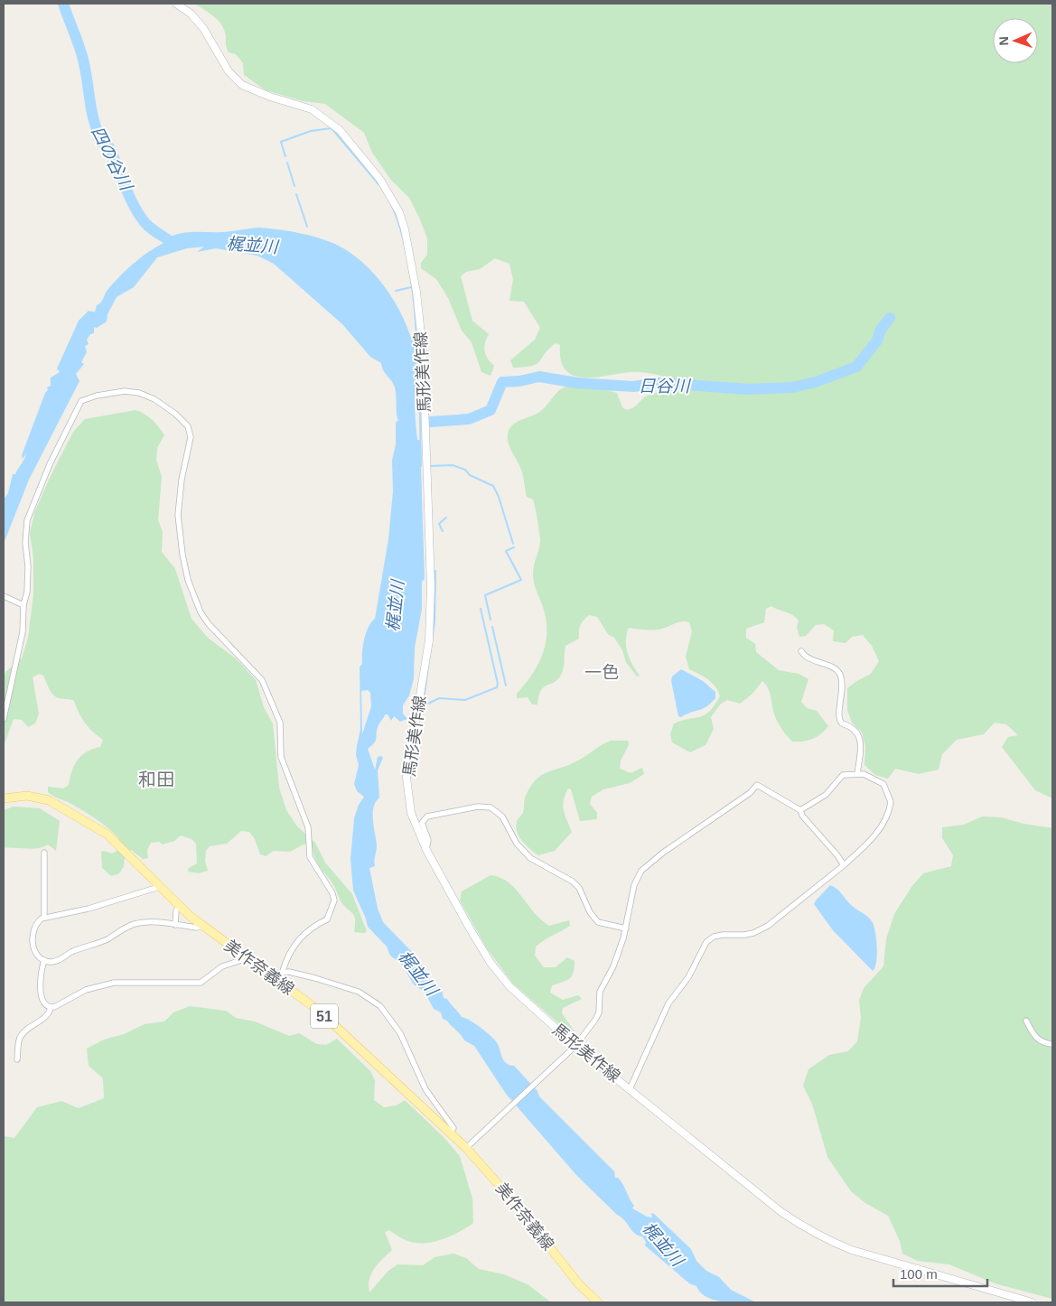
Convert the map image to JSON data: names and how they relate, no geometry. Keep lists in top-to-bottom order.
{
  "streets": {
    "main road": ["馬形美作線", "美作奈義線", "51"]
  },
  "districts": ["一色", "和田"],
  "water": ["四の谷川", "梶並川", "日谷川"],
  "scale_bar": "100 m",
  "north": "left"
}
